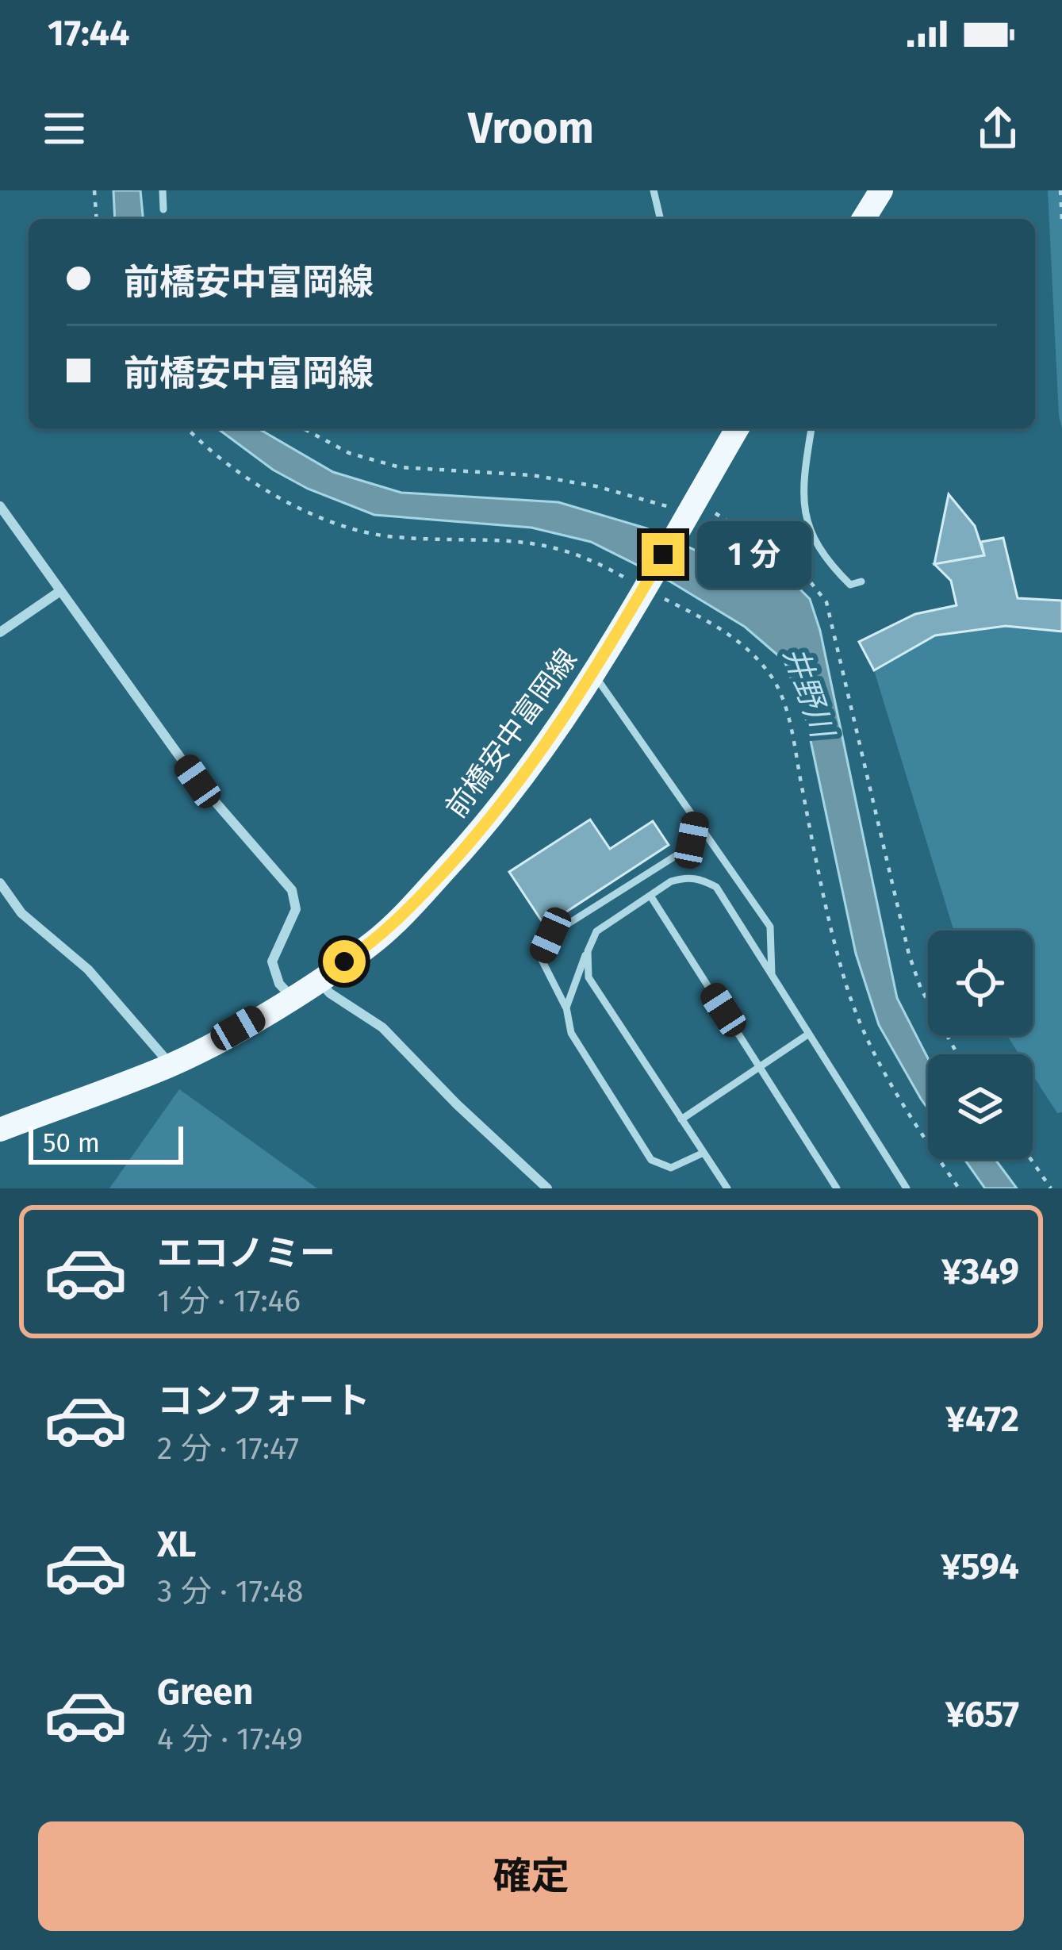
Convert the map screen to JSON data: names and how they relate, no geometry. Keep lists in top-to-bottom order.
{
  "streets": {
    "main road": ["前橋安中富岡線"]
  },
  "water": ["井野川"],
  "scale_bar": "50 m",
  "page": {
    "status": "17:44",
    "header": "Vroom",
    "banner": ["前橋安中富岡線", "前橋安中富岡線"],
    "bubble": "1 分",
    "scale": "50 m",
    "list": [
      {
        "name": "エコノミー",
        "note": "1 分 · 17:46",
        "value": "¥349"
      },
      {
        "name": "コンフォート",
        "note": "2 分 · 17:47",
        "value": "¥472"
      },
      {
        "name": "XL",
        "note": "3 分 · 17:48",
        "value": "¥594"
      },
      {
        "name": "Green",
        "note": "4 分 · 17:49",
        "value": "¥657"
      }
    ],
    "buttons": "確定"
  }
}
